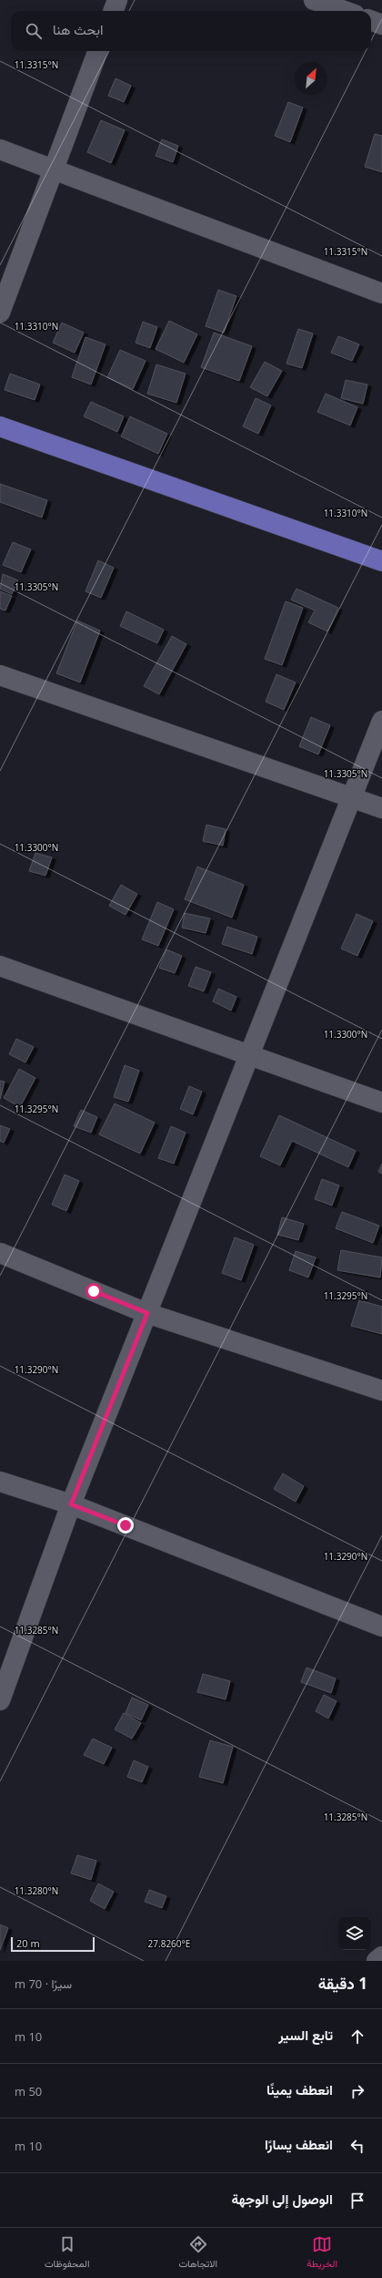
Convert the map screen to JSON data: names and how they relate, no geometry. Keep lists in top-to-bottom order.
{
  "scale_bar": "20 m",
  "north": "top right",
  "page": {
    "search": "ابحث هنا",
    "scale": "20 m",
    "heading": ["1 دقيقة", "سيرًا · 70 m"],
    "list": [
      ["تابع السير", "10 m"],
      ["انعطف يمينًا", "50 m"],
      ["انعطف يسارًا", "10 m"],
      "الوصول إلى الوجهة"
    ],
    "nav": ["الخريطة", "الاتجاهات", "المحفوظات"]
  },
  "coordinates": [
    "11.3315°N",
    "11.3310°N",
    "11.3305°N",
    "11.3300°N",
    "11.3295°N",
    "11.3290°N",
    "11.3285°N",
    "11.3280°N",
    "27.8260°E"
  ]
}
